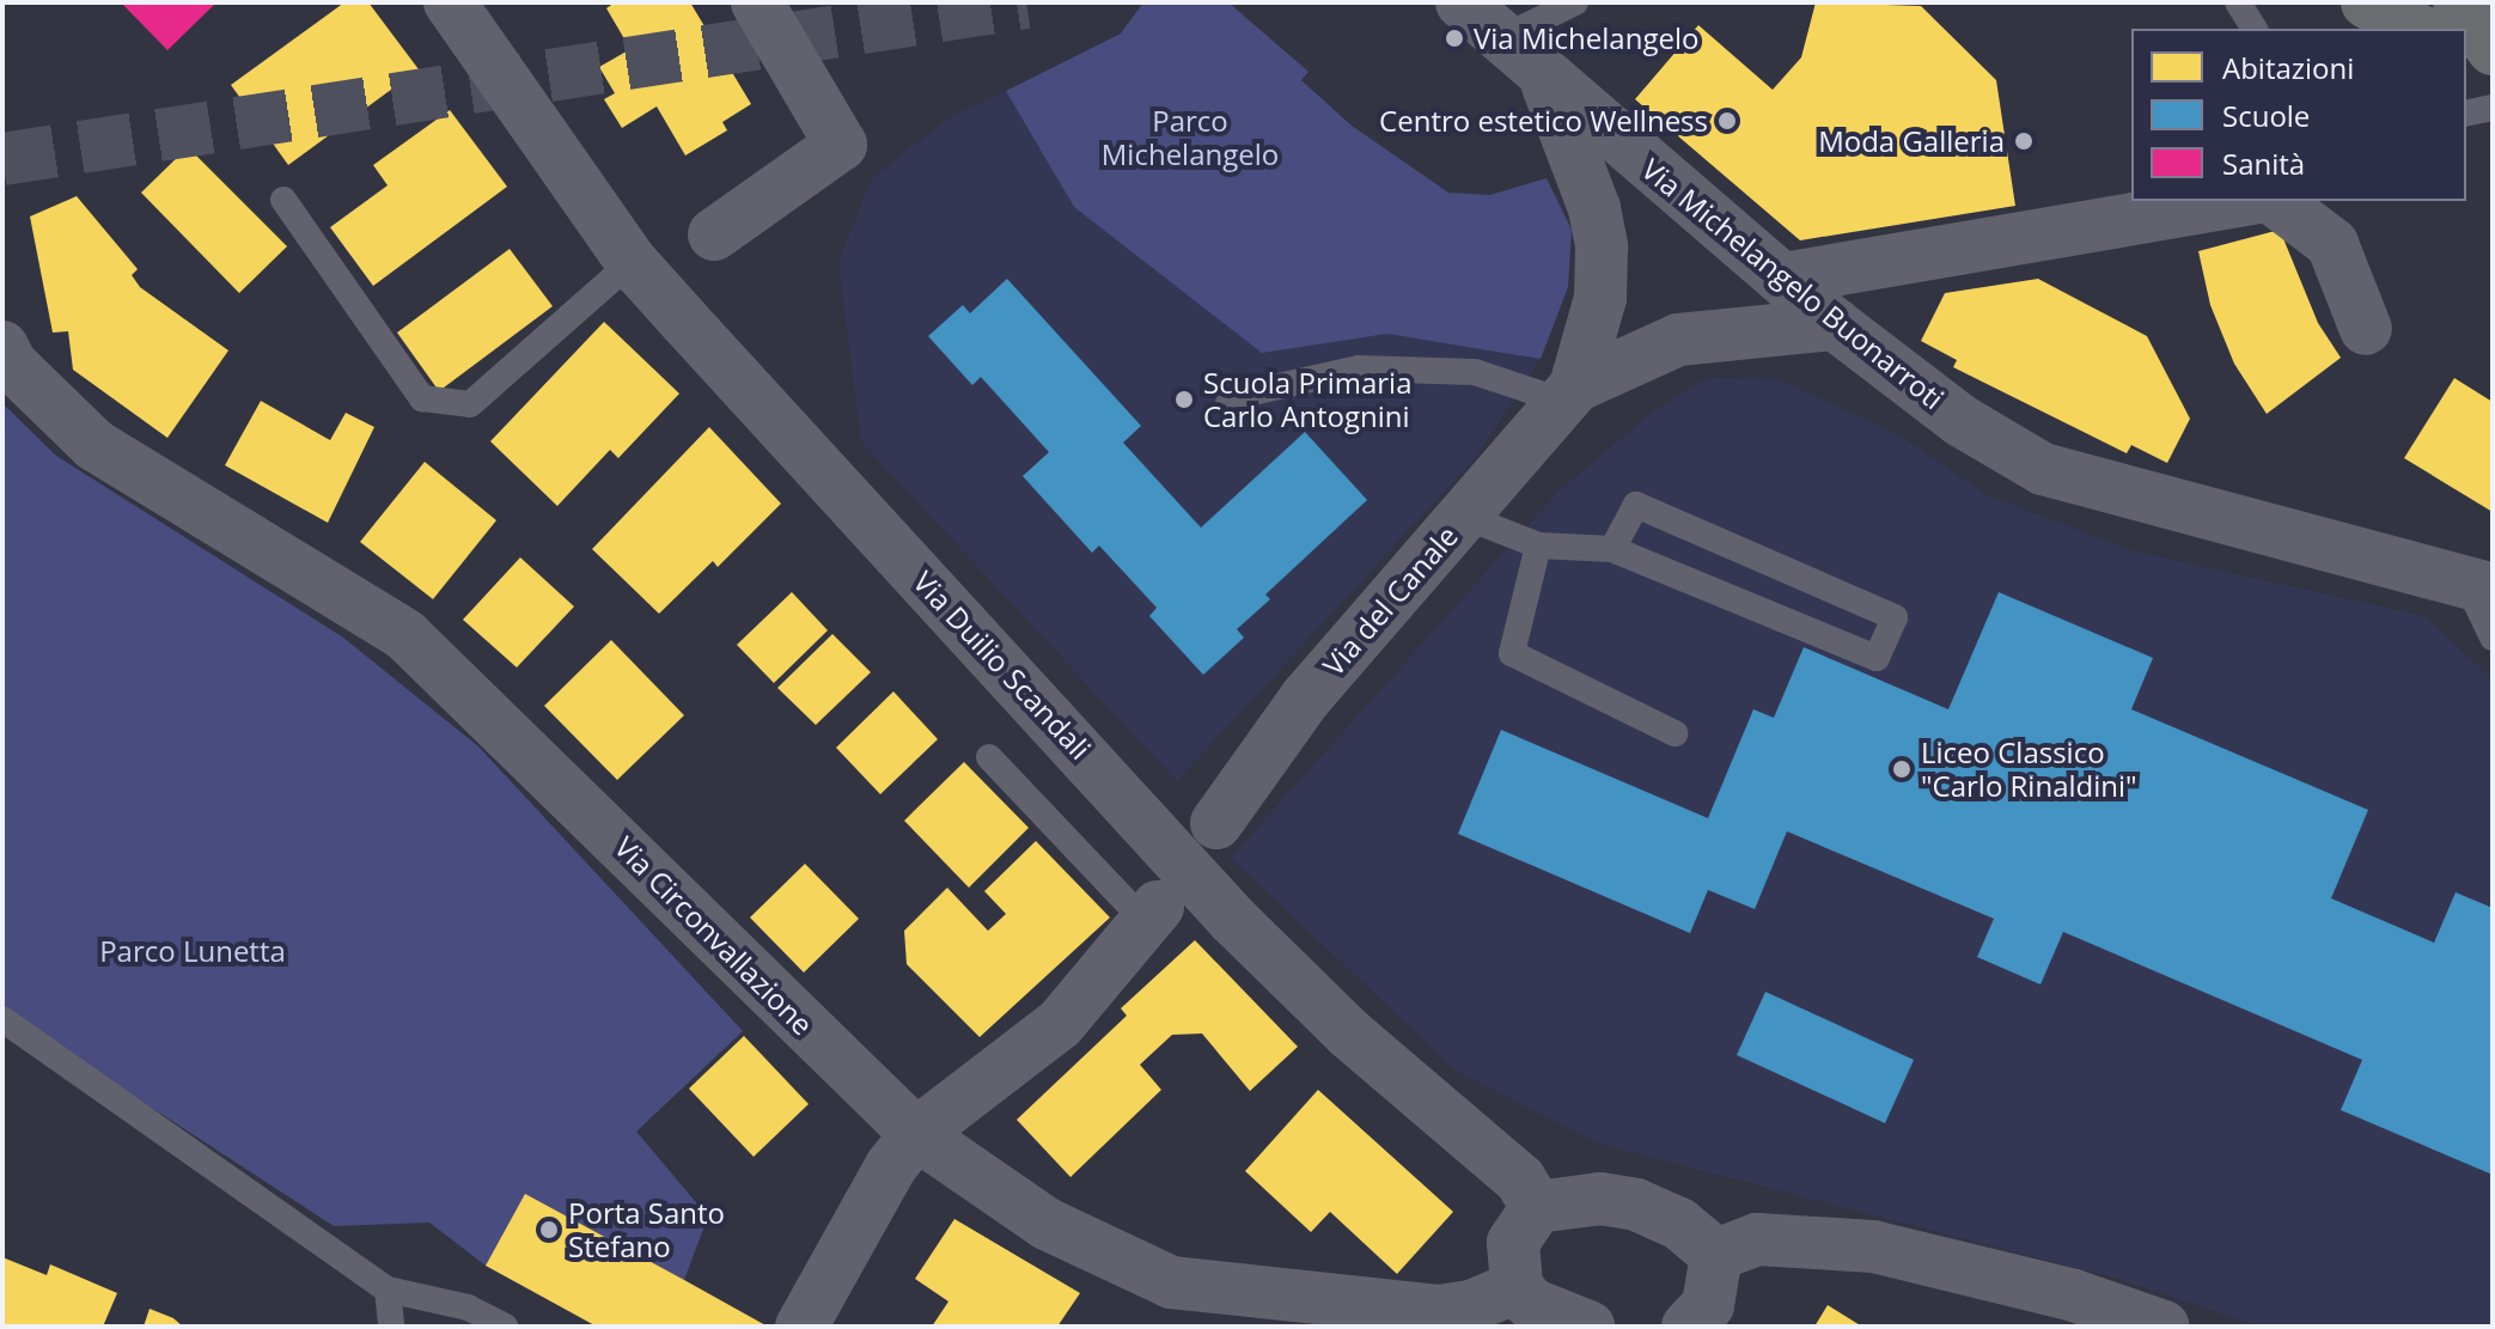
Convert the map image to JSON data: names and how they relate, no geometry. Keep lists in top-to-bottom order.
{
  "streets": {
    "street": [
      "Via Michelangelo Buonarroti",
      "Via del Canale",
      "Via Duilio Scandali",
      "Via Circonvallazione"
    ]
  },
  "crossings": [
    ["Via Michelangelo Buonarroti", "Via del Canale"]
  ],
  "parks": ["Parco Michelangelo", "Parco Lunetta"],
  "places": [
    "Via Michelangelo",
    "Centro estetico Wellness",
    "Moda Galleria",
    "Scuola Primaria Carlo Antognini",
    "Liceo Classico \"Carlo Rinaldini\"",
    "Porta Santo Stefano"
  ],
  "legend": ["Abitazioni", "Scuole", "Sanità"]
}
